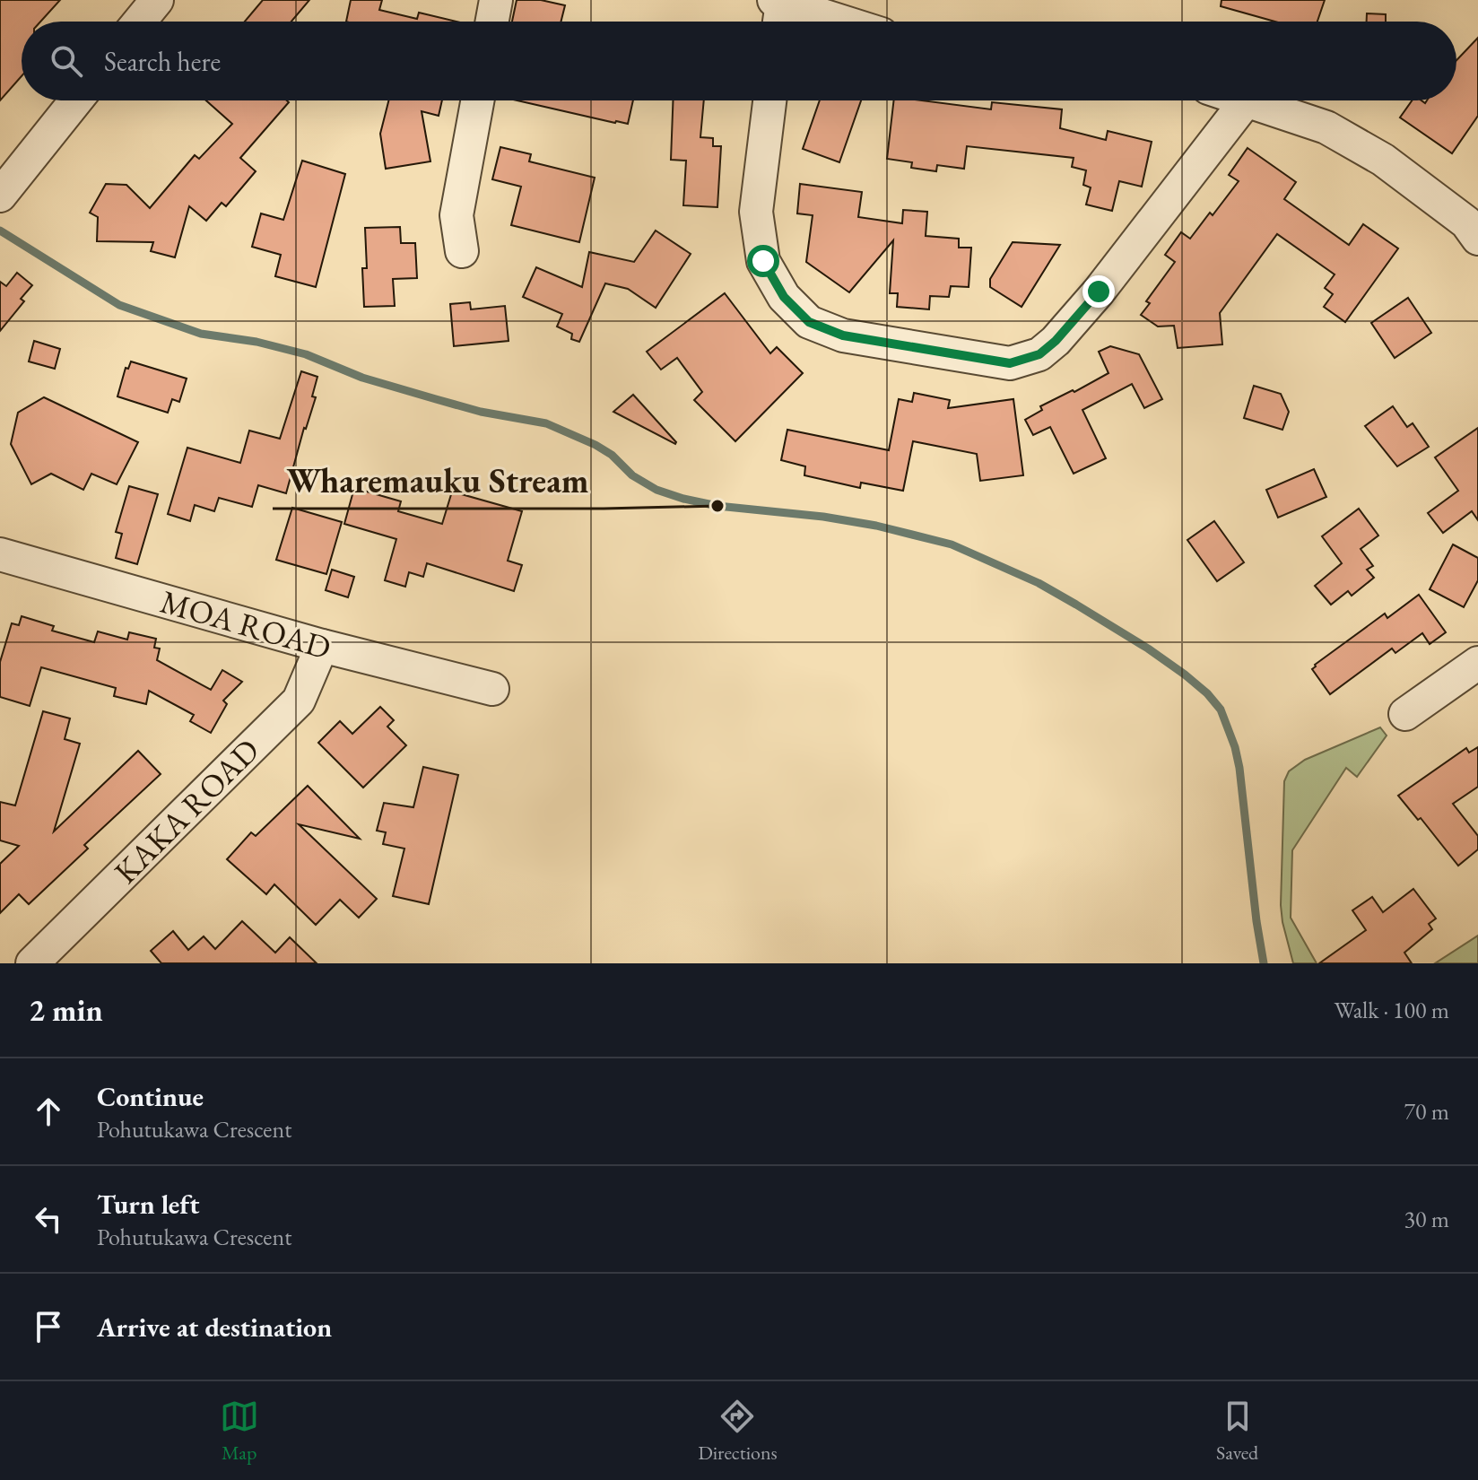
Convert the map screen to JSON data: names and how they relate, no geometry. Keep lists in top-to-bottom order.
{
  "streets": {
    "street": ["MOA ROAD", "KAKA ROAD"]
  },
  "crossings": [
    ["MOA ROAD", "KAKA ROAD"]
  ],
  "places": ["Wharemauku Stream"],
  "page": {
    "search": "Search here",
    "heading": ["2 min", "Walk · 100 m"],
    "list": [
      ["Continue", "Pohutukawa Crescent", "70 m"],
      ["Turn left", "Pohutukawa Crescent", "30 m"],
      "Arrive at destination"
    ],
    "nav": ["Map", "Directions", "Saved"]
  }
}
